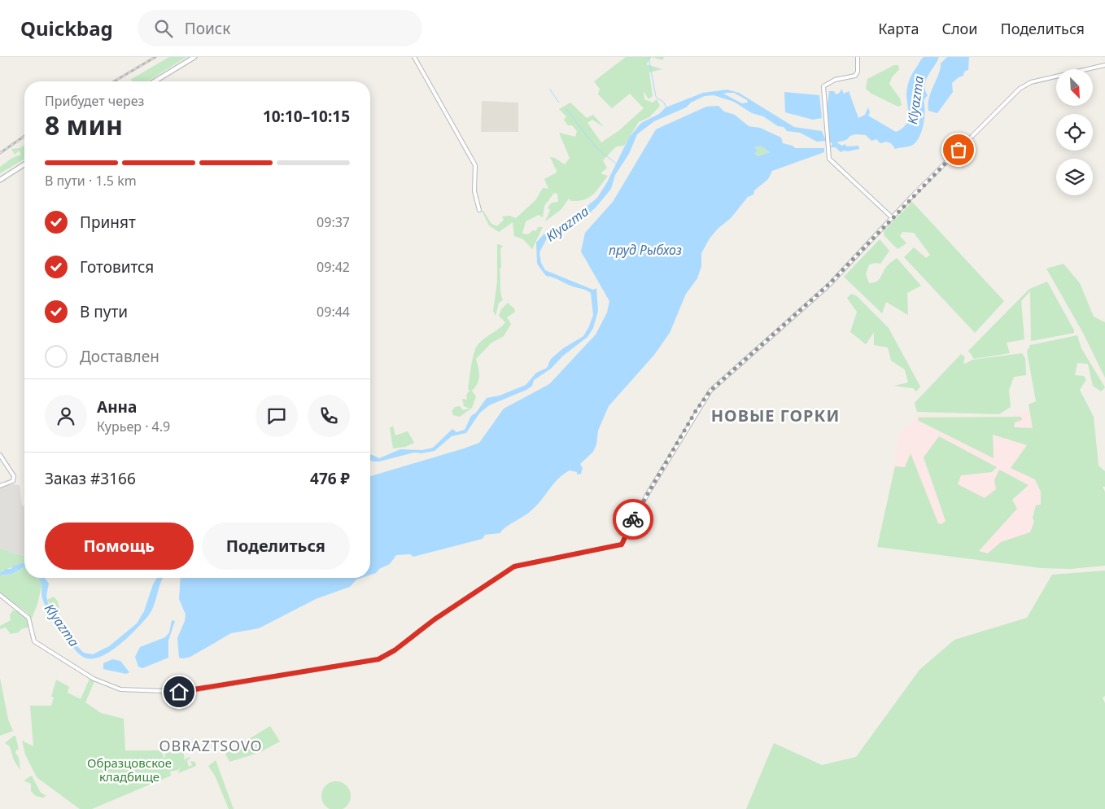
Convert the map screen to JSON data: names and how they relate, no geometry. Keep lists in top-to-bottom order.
{
  "districts": ["НОВЫЕ ГОРКИ", "OBRAZTSOVO"],
  "water": ["Klyazma", "пруд Рыбхоз"],
  "parks": ["Образцовское кладбище"],
  "north": "bottom right",
  "page": {
    "header": "Quickbag",
    "search": "Поиск",
    "nav": ["Карта", "Слои", "Поделиться"],
    "heading": ["8 мин", "Прибудет через", "10:10–10:15"],
    "panel": [
      "Анна",
      "Курьер · 4.9",
      "Заказ #3166",
      "476 ₽"
    ],
    "bar": "В пути · 1.5 km",
    "list": [
      ["Принят", "09:37"],
      ["Готовится", "09:42"],
      ["В пути", "09:44"],
      "Доставлен"
    ],
    "buttons": ["Помощь", "Поделиться"]
  }
}
